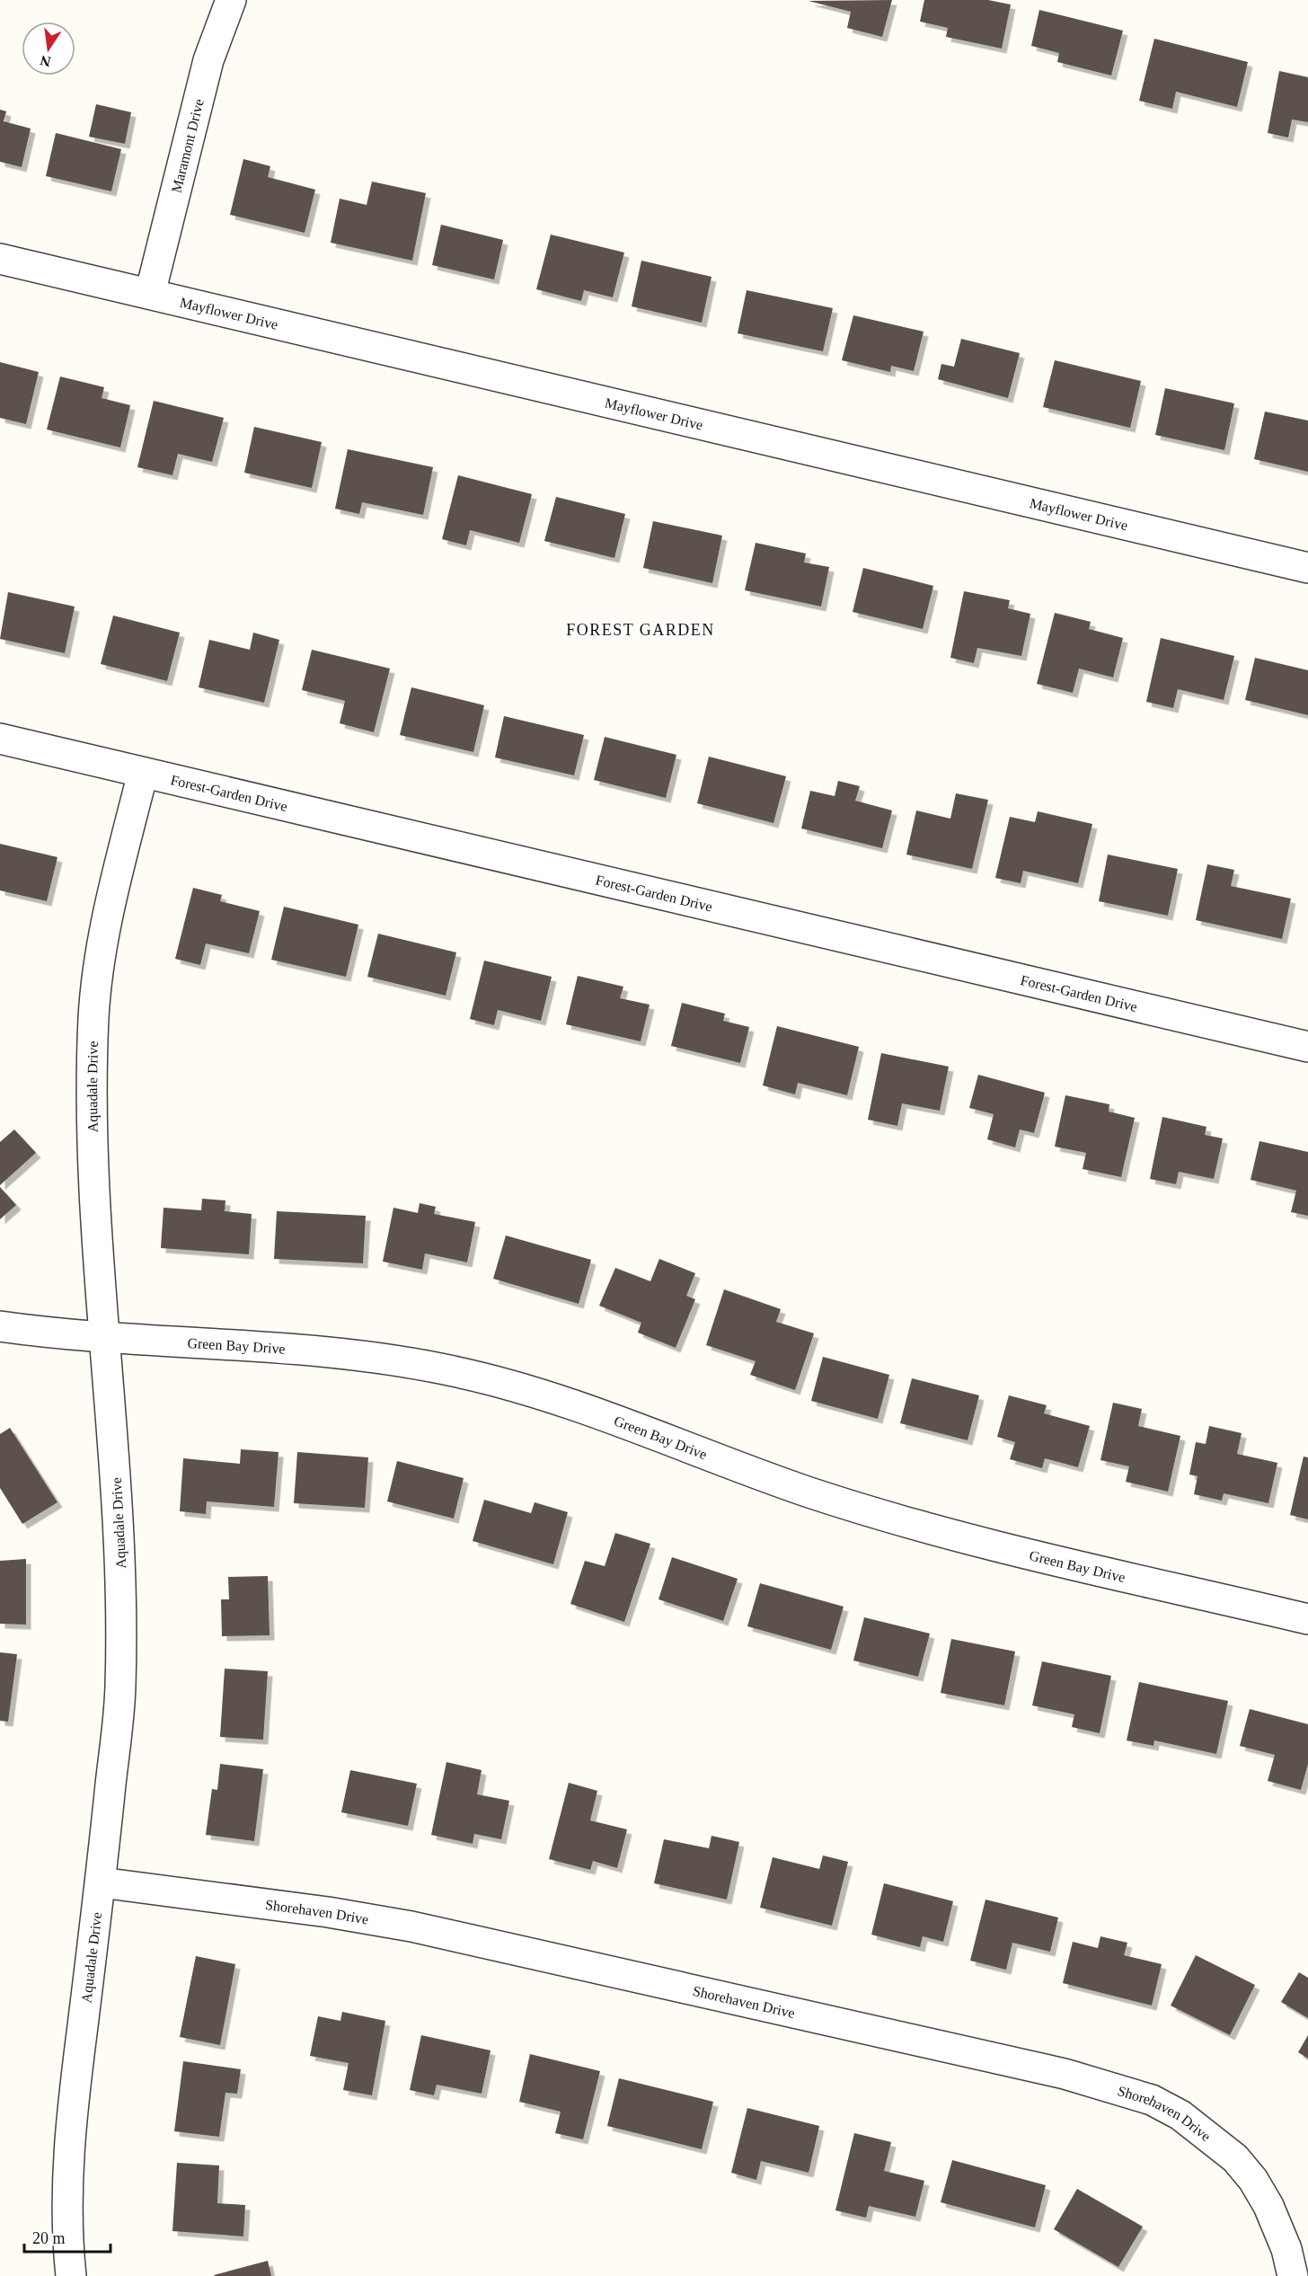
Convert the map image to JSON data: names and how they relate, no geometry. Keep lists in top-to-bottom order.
{
  "streets": {
    "street": [
      "Maramont Drive",
      "Mayflower Drive",
      "Forest-Garden Drive",
      "Aquadale Drive",
      "Green Bay Drive",
      "Shorehaven Drive"
    ]
  },
  "crossings": [
    ["Maramont Drive", "Mayflower Drive"],
    ["Forest-Garden Drive", "Aquadale Drive"],
    ["Aquadale Drive", "Green Bay Drive"],
    ["Aquadale Drive", "Shorehaven Drive"]
  ],
  "districts": ["FOREST GARDEN"],
  "scale_bar": "20 m",
  "north": "bottom"
}
